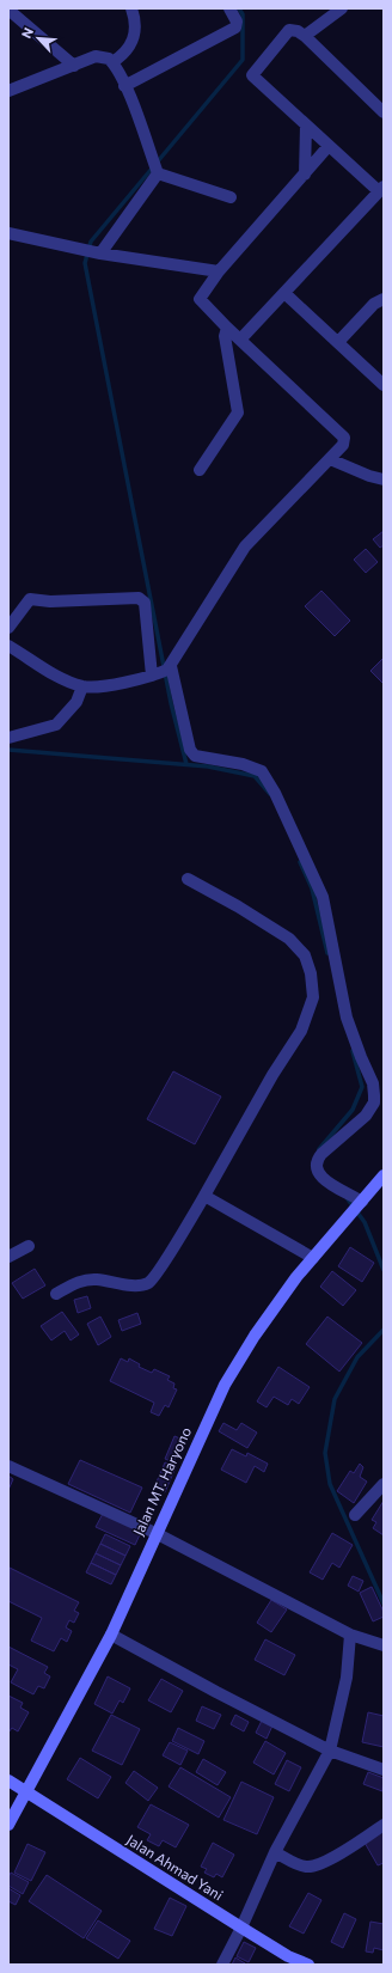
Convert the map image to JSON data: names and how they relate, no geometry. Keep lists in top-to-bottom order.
{
  "streets": {
    "street": ["Jalan MT. Haryono", "Jalan Ahmad Yani"]
  },
  "crossings": [
    ["Jalan MT. Haryono", "Jalan Ahmad Yani"]
  ],
  "north": "top left"
}
